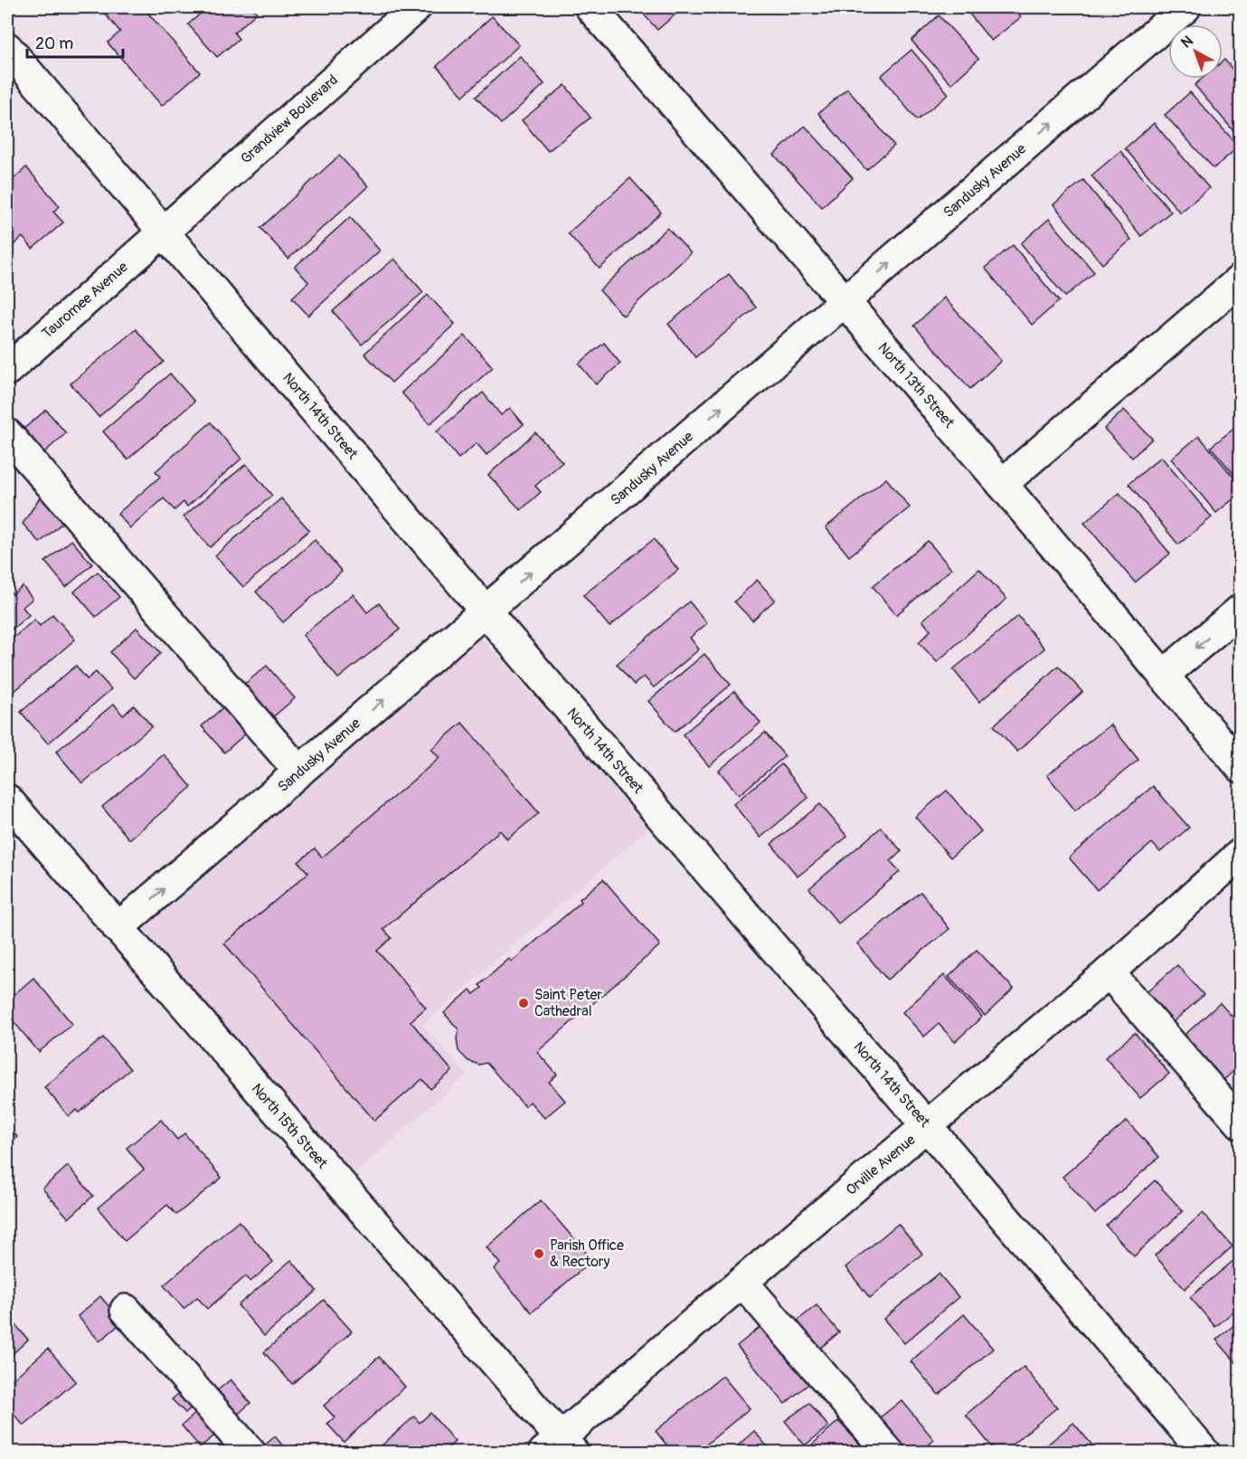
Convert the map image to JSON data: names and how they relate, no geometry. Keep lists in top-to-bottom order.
{
  "streets": {
    "street": [
      "Grandview Boulevard",
      "Sandusky Avenue",
      "Tauromee Avenue",
      "North 13th Street",
      "North 14th Street",
      "North 15th Street",
      "Orville Avenue"
    ]
  },
  "crossings": [
    ["Grandview Boulevard", "Tauromee Avenue"],
    ["Grandview Boulevard", "North 14th Street"],
    ["Sandusky Avenue", "North 13th Street"],
    ["Sandusky Avenue", "North 14th Street"],
    ["Sandusky Avenue", "North 15th Street"],
    ["Tauromee Avenue", "North 14th Street"],
    ["North 14th Street", "Orville Avenue"],
    ["North 15th Street", "Orville Avenue"]
  ],
  "one_way": ["Sandusky Avenue"],
  "places": ["Saint Peter Cathedral", "Parish Office & Rectory"],
  "scale_bar": "20 m",
  "north": "top left"
}
